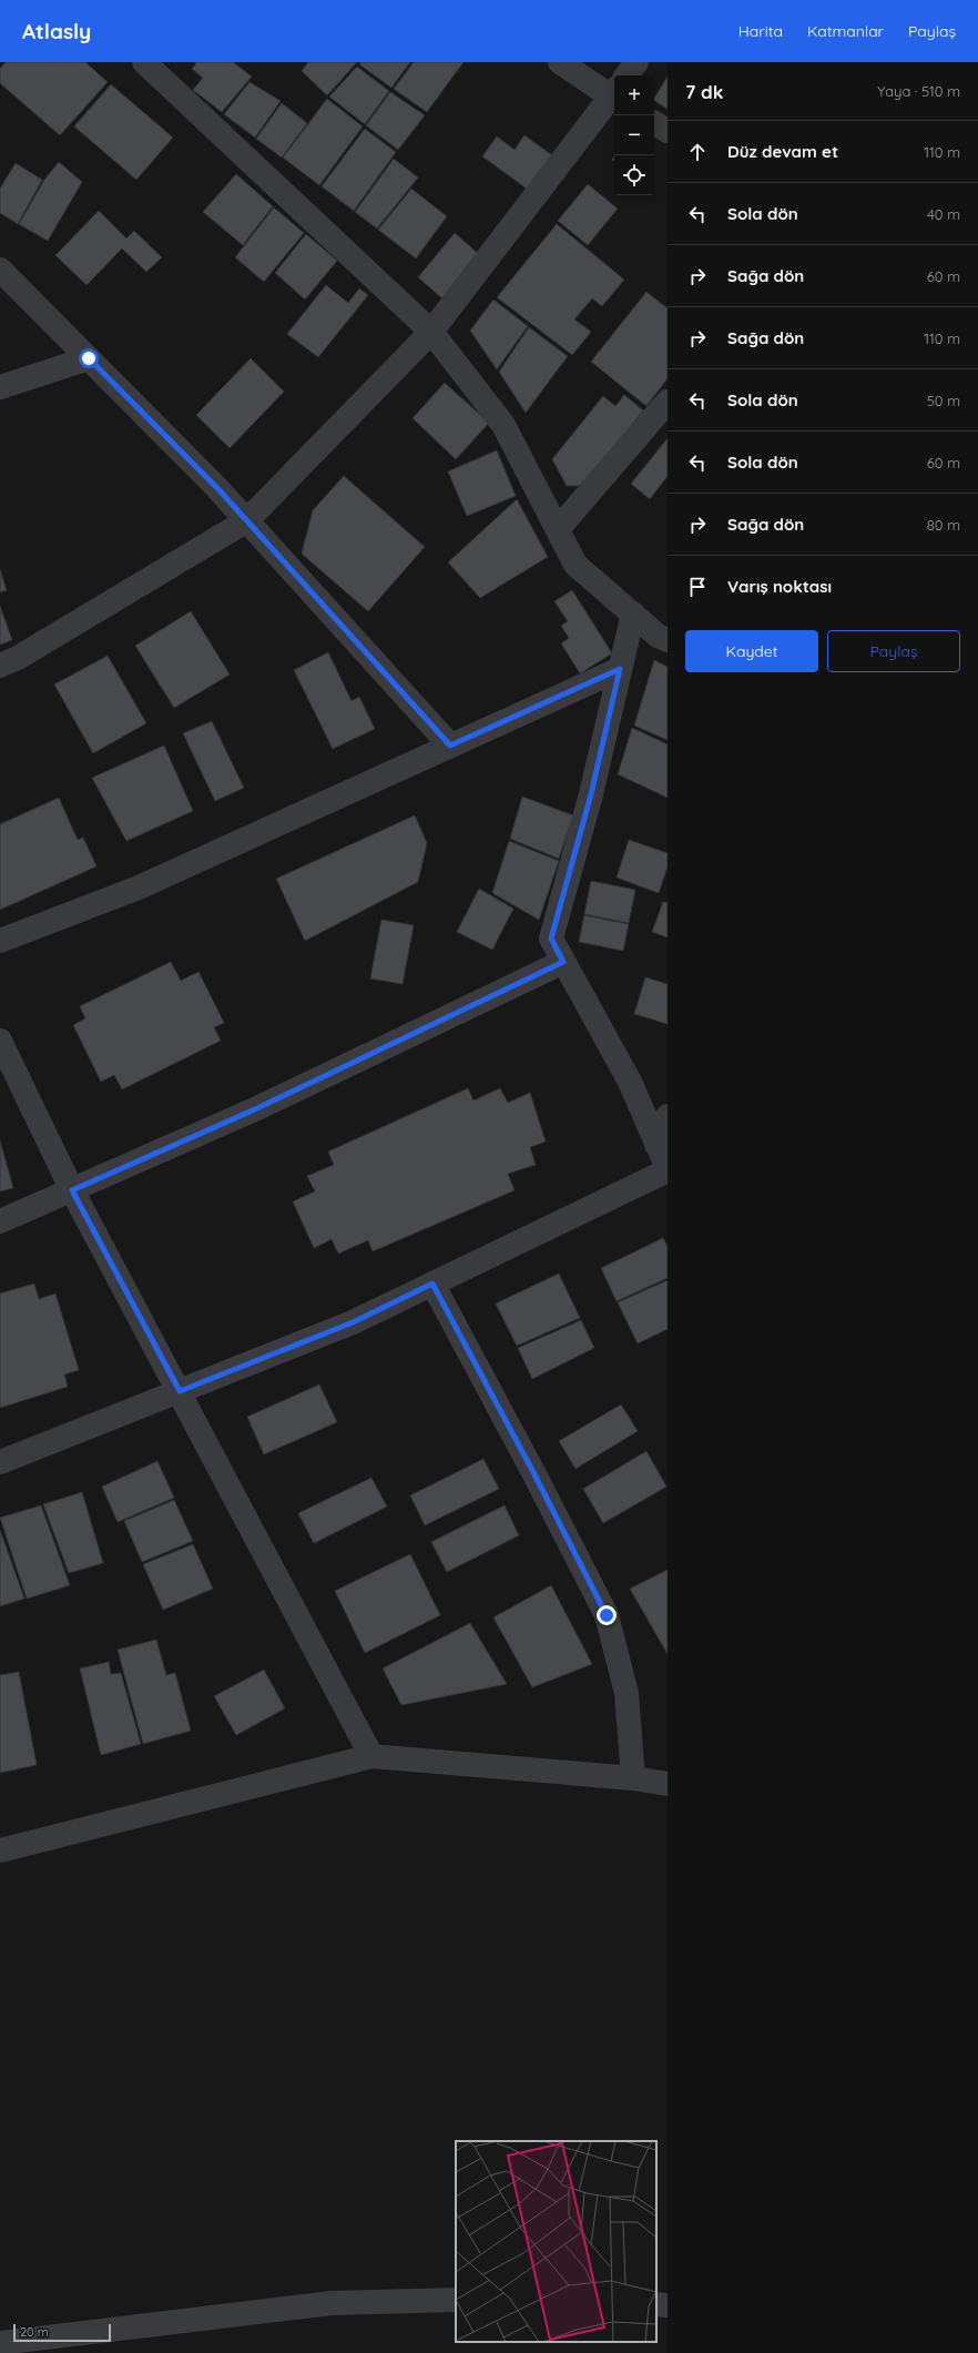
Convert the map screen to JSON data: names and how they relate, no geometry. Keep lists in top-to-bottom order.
{
  "scale_bar": "20 m",
  "page": {
    "header": "Atlasly",
    "nav": ["Harita", "Katmanlar", "Paylaş"],
    "heading": ["7 dk", "Yaya · 510 m"],
    "map_buttons": ["+", "−"],
    "list": [
      ["Düz devam et", "110 m"],
      ["Sola dön", "40 m"],
      ["Sağa dön", "60 m"],
      ["Sağa dön", "110 m"],
      ["Sola dön", "50 m"],
      ["Sola dön", "60 m"],
      ["Sağa dön", "80 m"],
      "Varış noktası"
    ],
    "buttons": ["Kaydet", "Paylaş"],
    "scale": "20 m"
  }
}
